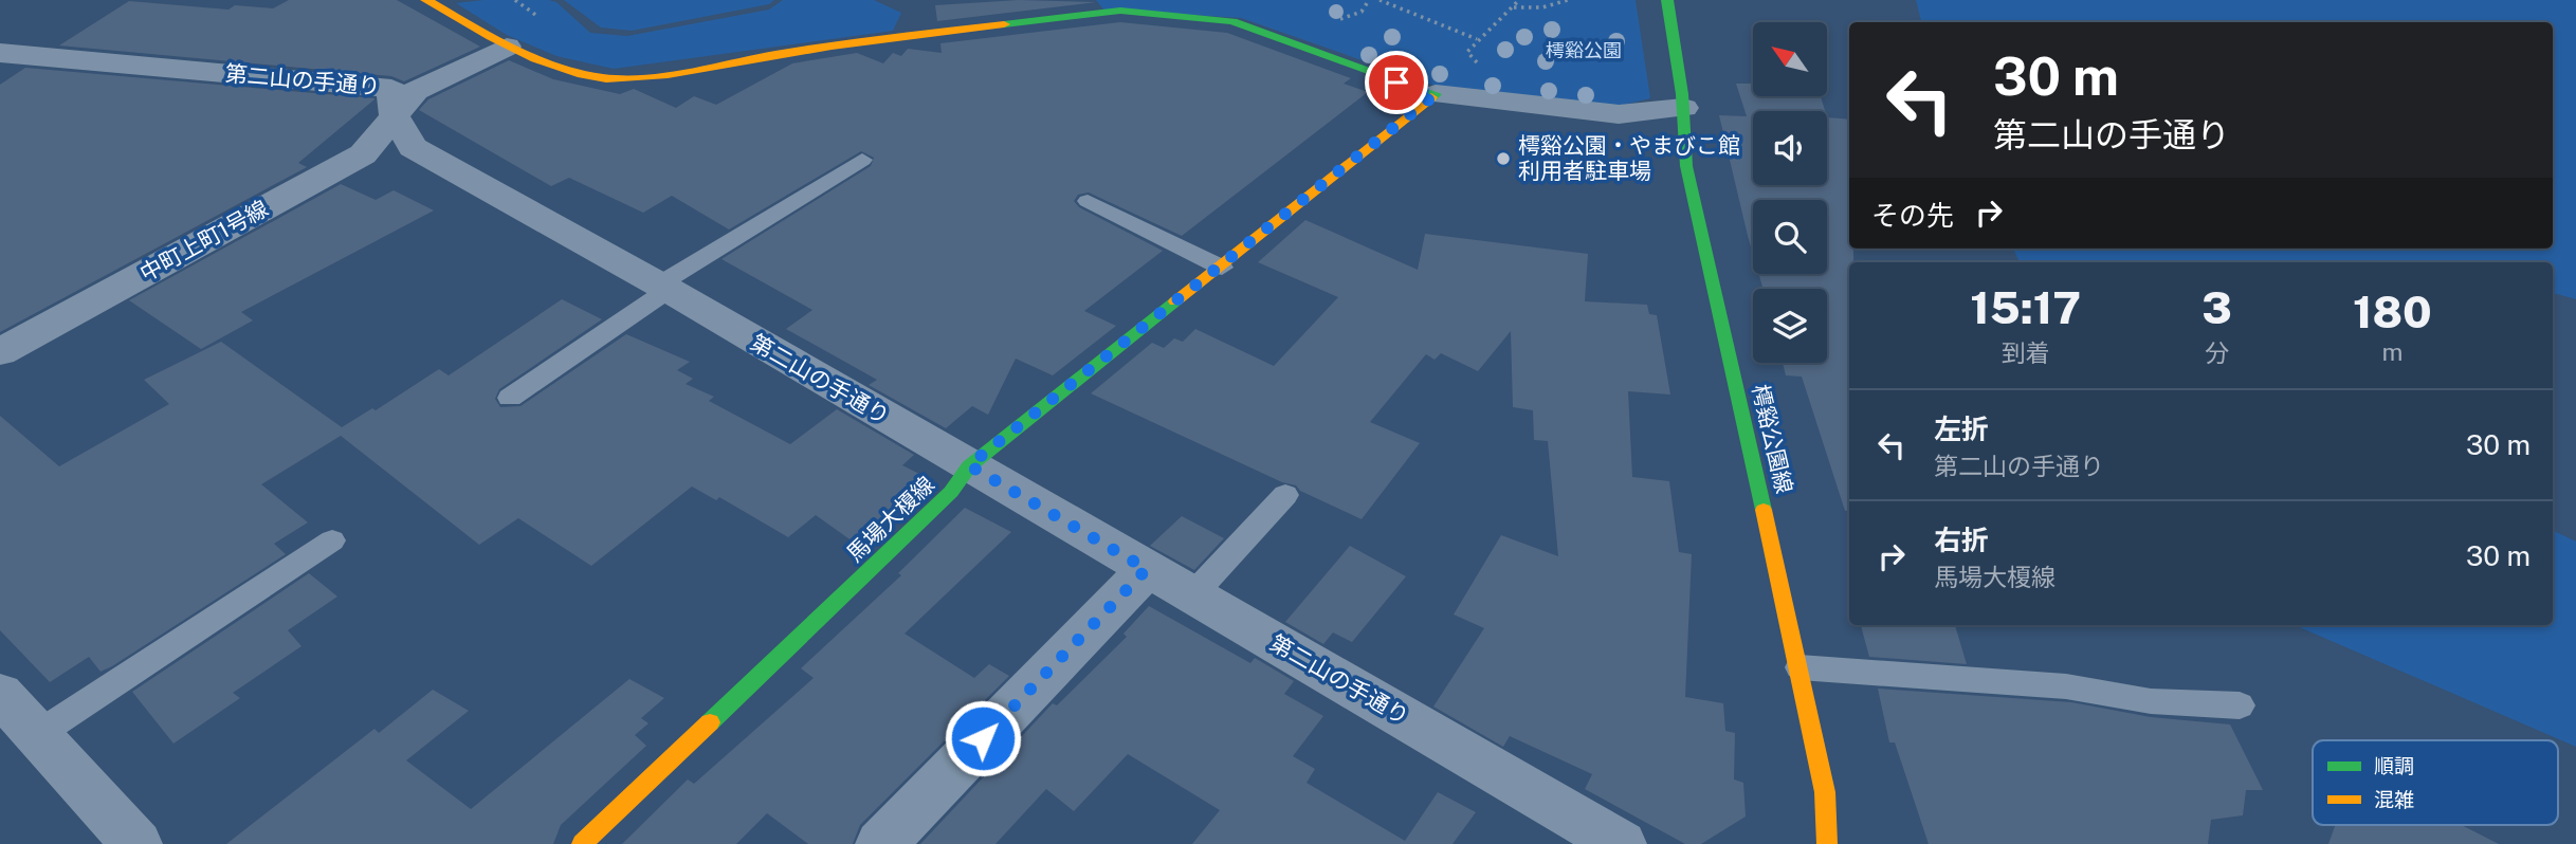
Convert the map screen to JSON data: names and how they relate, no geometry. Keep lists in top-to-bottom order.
{
  "streets": {
    "street": [
      "第二山の手通り",
      "中町上町1号線",
      "樗谿公園線",
      "馬場大榎線"
    ]
  },
  "crossings": [
    ["第二山の手通り", "中町上町1号線"],
    ["第二山の手通り", "馬場大榎線"]
  ],
  "parks": ["樗谿公園"],
  "places": ["樗谿公園・やまびこ館 利用者駐車場"],
  "legend": ["順調", "混雑"],
  "north": "top left",
  "page": {
    "turn": ["30 m", "第二山の手通り"],
    "then": "その先",
    "eta": [
      "15:17",
      "到着",
      "3",
      "分",
      "180",
      "m"
    ],
    "list": [
      {
        "name": "左折",
        "note": "第二山の手通り",
        "value": "30 m"
      },
      {
        "name": "右折",
        "note": "馬場大榎線",
        "value": "30 m"
      }
    ]
  }
}
